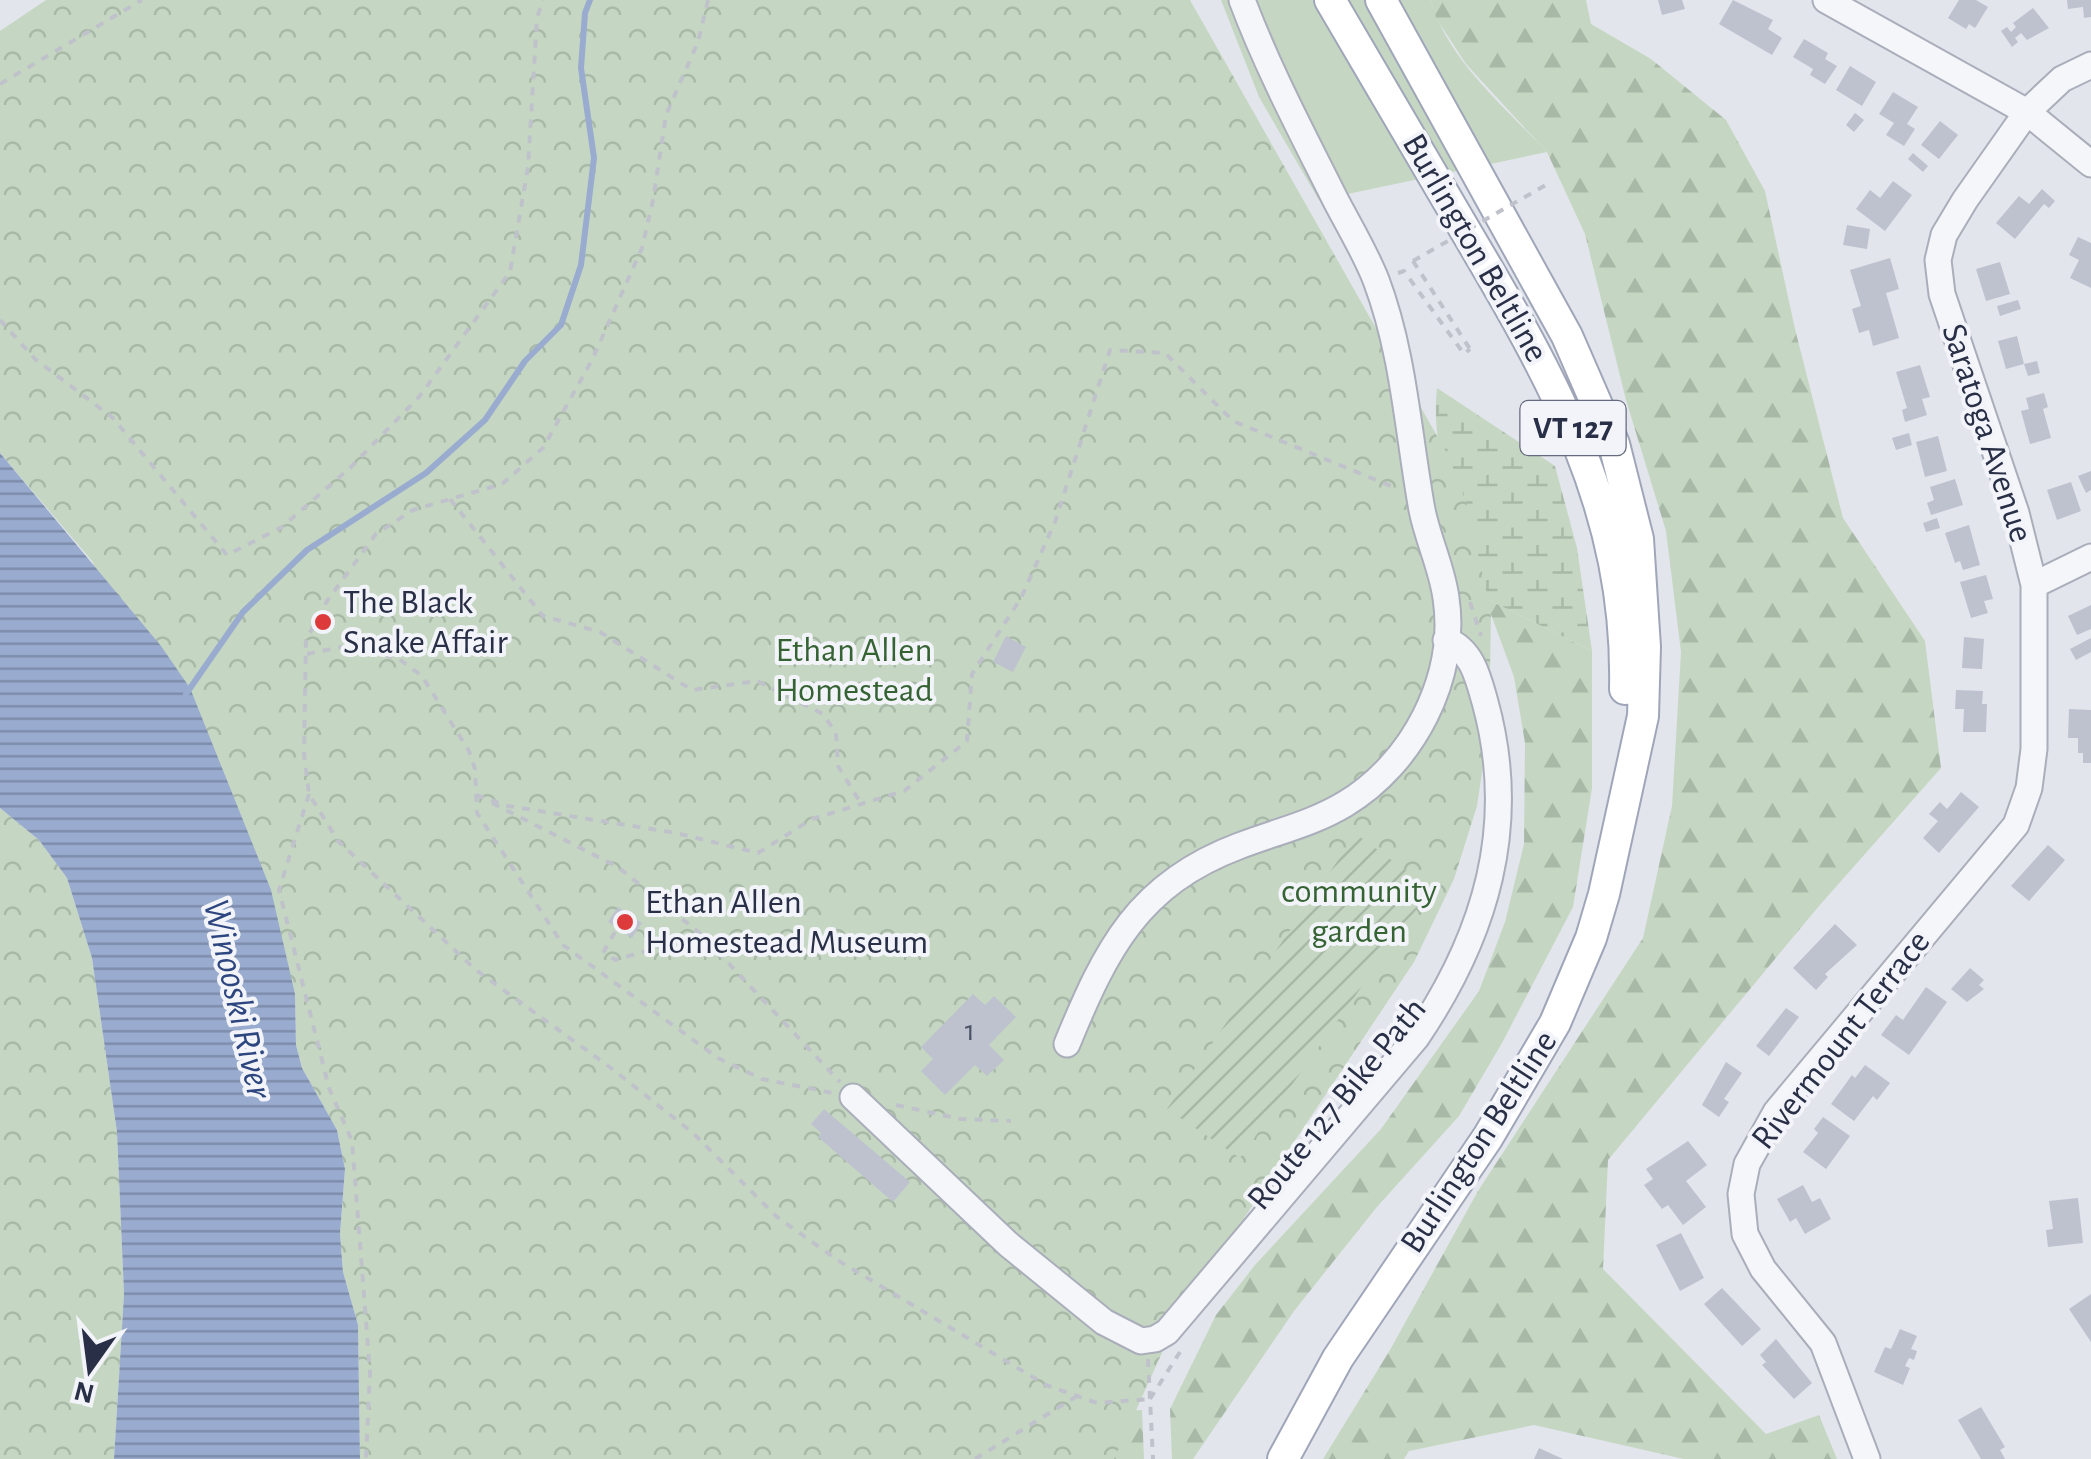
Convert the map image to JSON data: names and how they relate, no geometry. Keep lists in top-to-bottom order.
{
  "streets": {
    "main road": ["Burlington Beltline", "VT 127"],
    "street": ["Saratoga Avenue", "Rivermount Terrace"]
  },
  "crossings": [
    ["Saratoga Avenue", "Rivermount Terrace"]
  ],
  "water": ["Winooski River"],
  "parks": ["Ethan Allen Homestead", "community garden"],
  "places": ["The Black Snake Affair", "Ethan Allen Homestead Museum"],
  "house_numbers": ["1"],
  "north": "bottom"
}
